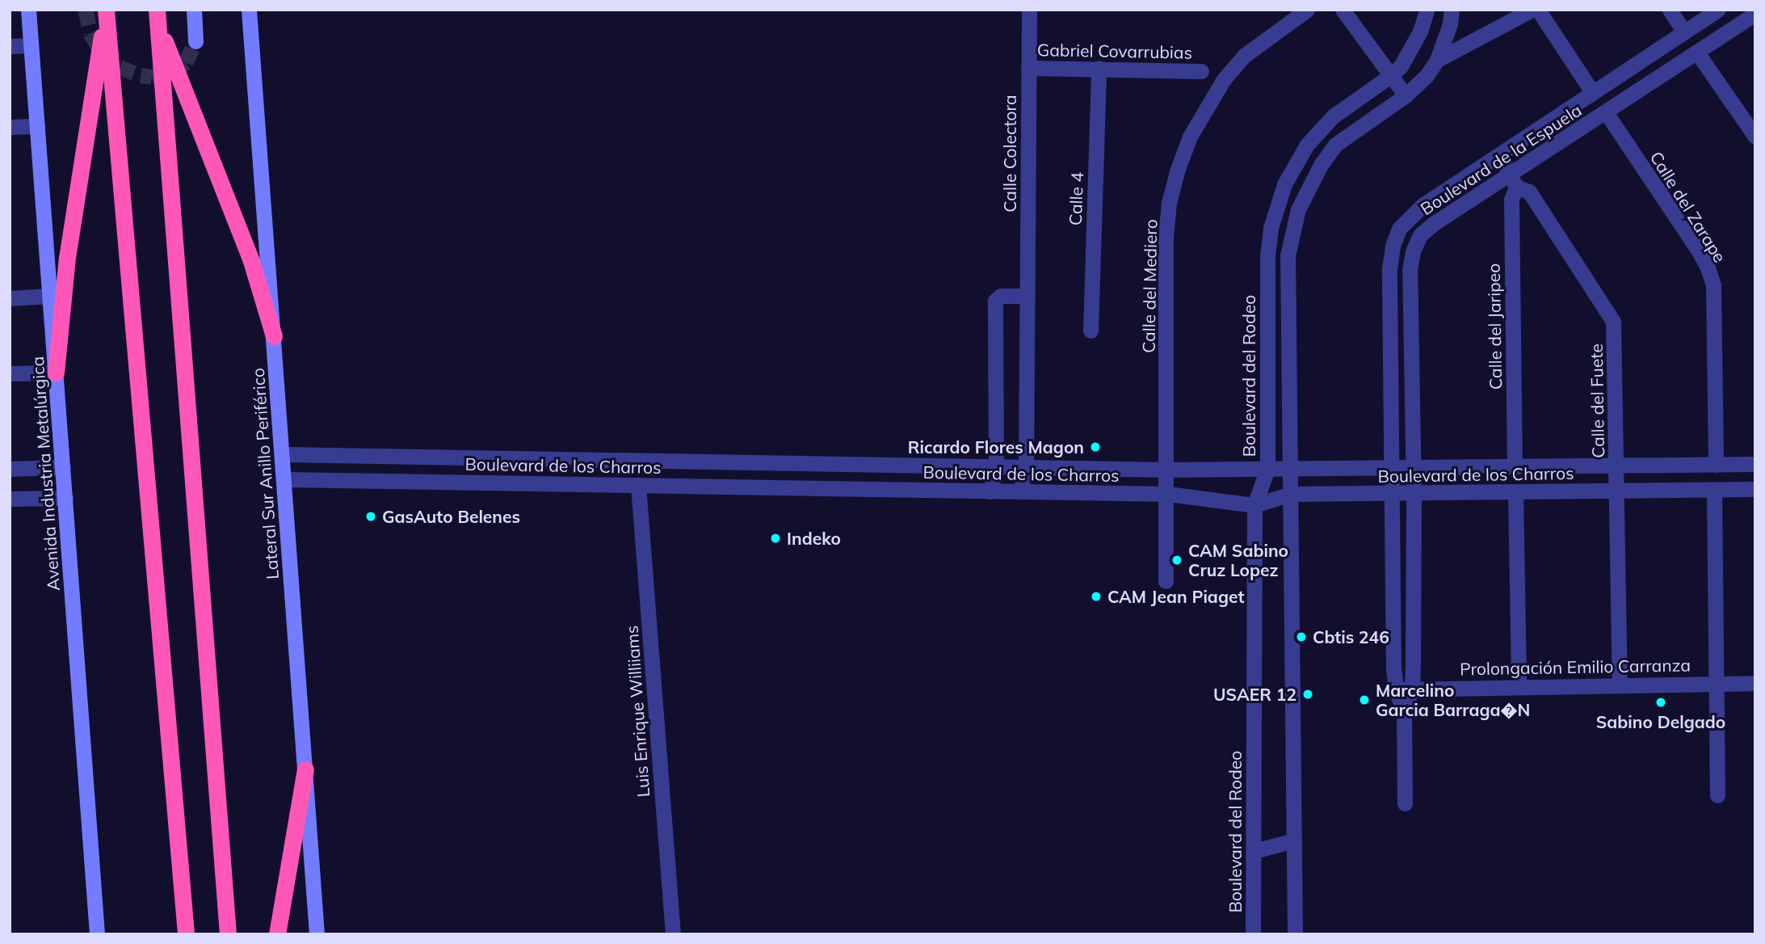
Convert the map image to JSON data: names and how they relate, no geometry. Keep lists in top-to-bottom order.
{
  "streets": {
    "main road": ["Avenida Industria Metalúrgica", "Lateral Sur Anillo Periférico"],
    "street": [
      "Gabriel Covarrubias",
      "Calle Colectora",
      "Boulevard de la Espuela",
      "Calle 4",
      "Calle del Zarape",
      "Calle del Mediero",
      "Calle del Jaripeo",
      "Boulevard del Rodeo",
      "Calle del Fuete",
      "Boulevard de los Charros",
      "Prolongación Emilio Carranza",
      "Luis Enrique Williiams"
    ]
  },
  "crossings": [
    ["Gabriel Covarrubias", "Calle Colectora"],
    ["Gabriel Covarrubias", "Calle 4"],
    ["Calle Colectora", "Boulevard de los Charros"],
    ["Boulevard de la Espuela", "Calle del Zarape"],
    ["Boulevard de la Espuela", "Calle del Jaripeo"],
    ["Boulevard de la Espuela", "Calle del Fuete"],
    ["Boulevard de la Espuela", "Boulevard de los Charros"],
    ["Boulevard de la Espuela", "Prolongación Emilio Carranza"],
    ["Calle del Zarape", "Boulevard de los Charros"],
    ["Calle del Mediero", "Boulevard de los Charros"],
    ["Calle del Jaripeo", "Calle del Fuete"],
    ["Calle del Jaripeo", "Boulevard de los Charros"],
    ["Boulevard del Rodeo", "Boulevard de los Charros"],
    ["Calle del Fuete", "Boulevard de los Charros"],
    ["Calle del Fuete", "Prolongación Emilio Carranza"],
    ["Boulevard de los Charros", "Lateral Sur Anillo Periférico"],
    ["Boulevard de los Charros", "Luis Enrique Williiams"]
  ],
  "places": [
    "Ricardo Flores Magon",
    "GasAuto Belenes",
    "Indeko",
    "CAM Sabino Cruz Lopez",
    "CAM Jean Piaget",
    "Cbtis 246",
    "USAER 12",
    "Marcelino Garcia Barraga�N",
    "Sabino Delgado"
  ]
}
